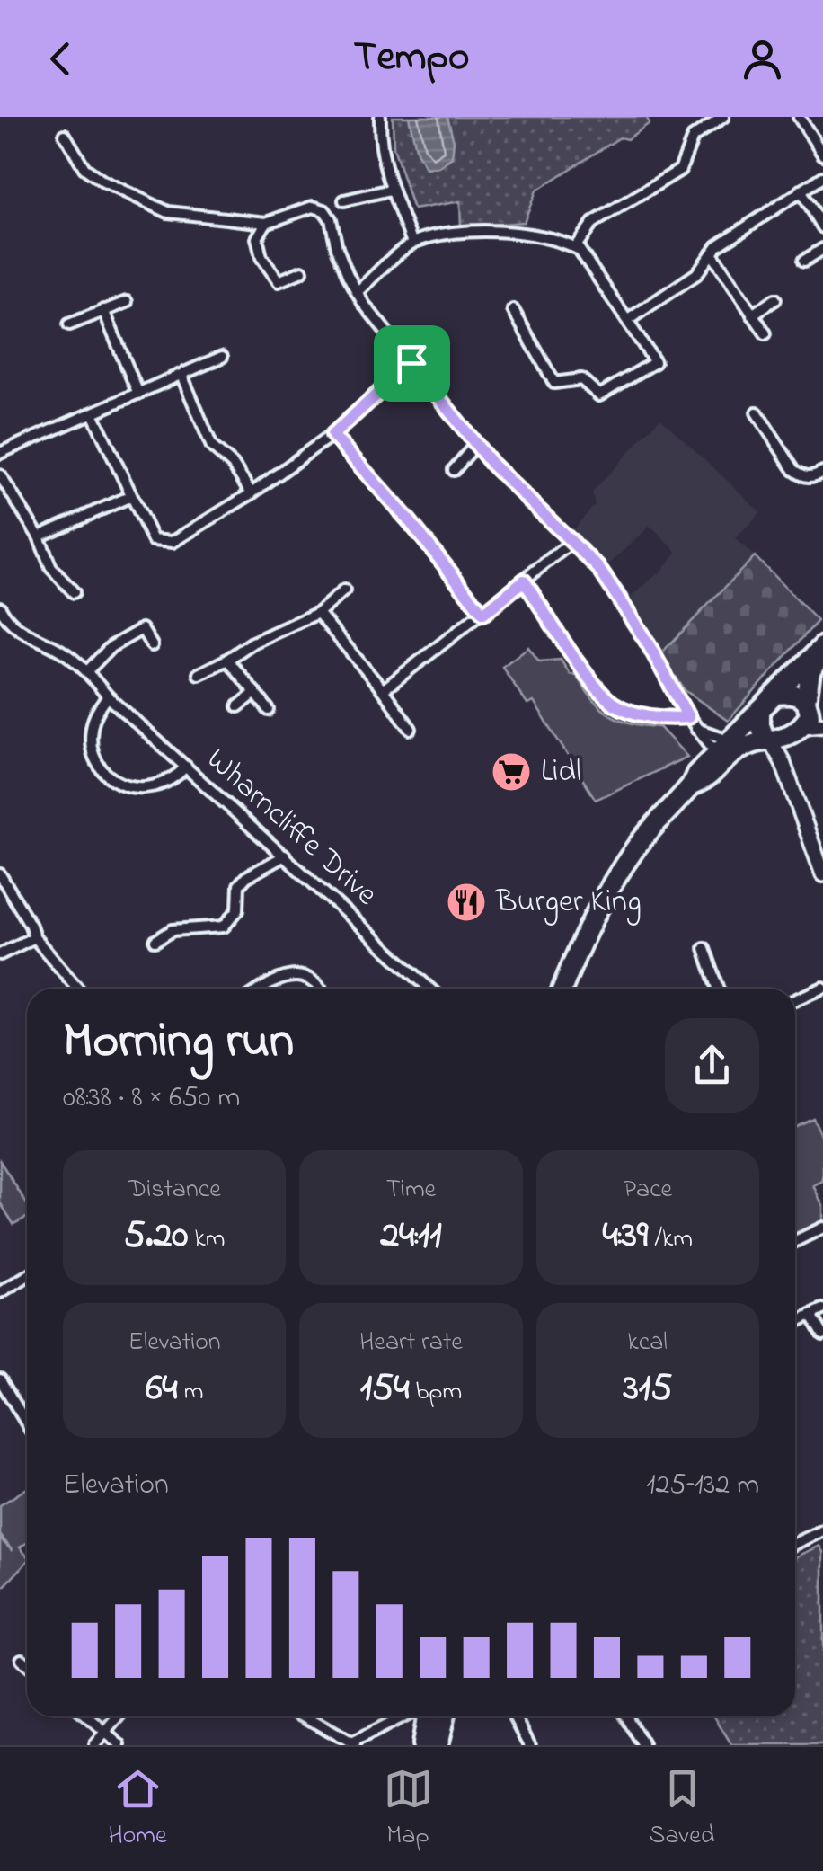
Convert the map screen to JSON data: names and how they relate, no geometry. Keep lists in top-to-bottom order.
{
  "streets": {
    "street": ["Wharncliffe Drive"]
  },
  "places": {
    "supermarket": ["Lidl"],
    "restaurant": ["Burger King"]
  },
  "page": {
    "header": "Tempo",
    "heading": ["Morning run", "08:38 · 8 × 650 m"],
    "stats": [
      ["Distance", "5.20 km"],
      ["Time", "24:11"],
      ["Pace", "4:39 /km"],
      ["Elevation", "64 m"],
      ["Heart rate", "154 bpm"],
      ["kcal", "315"]
    ],
    "chart": ["Elevation", "125–132 m"],
    "tabs": ["Home", "Map", "Saved"]
  }
}
